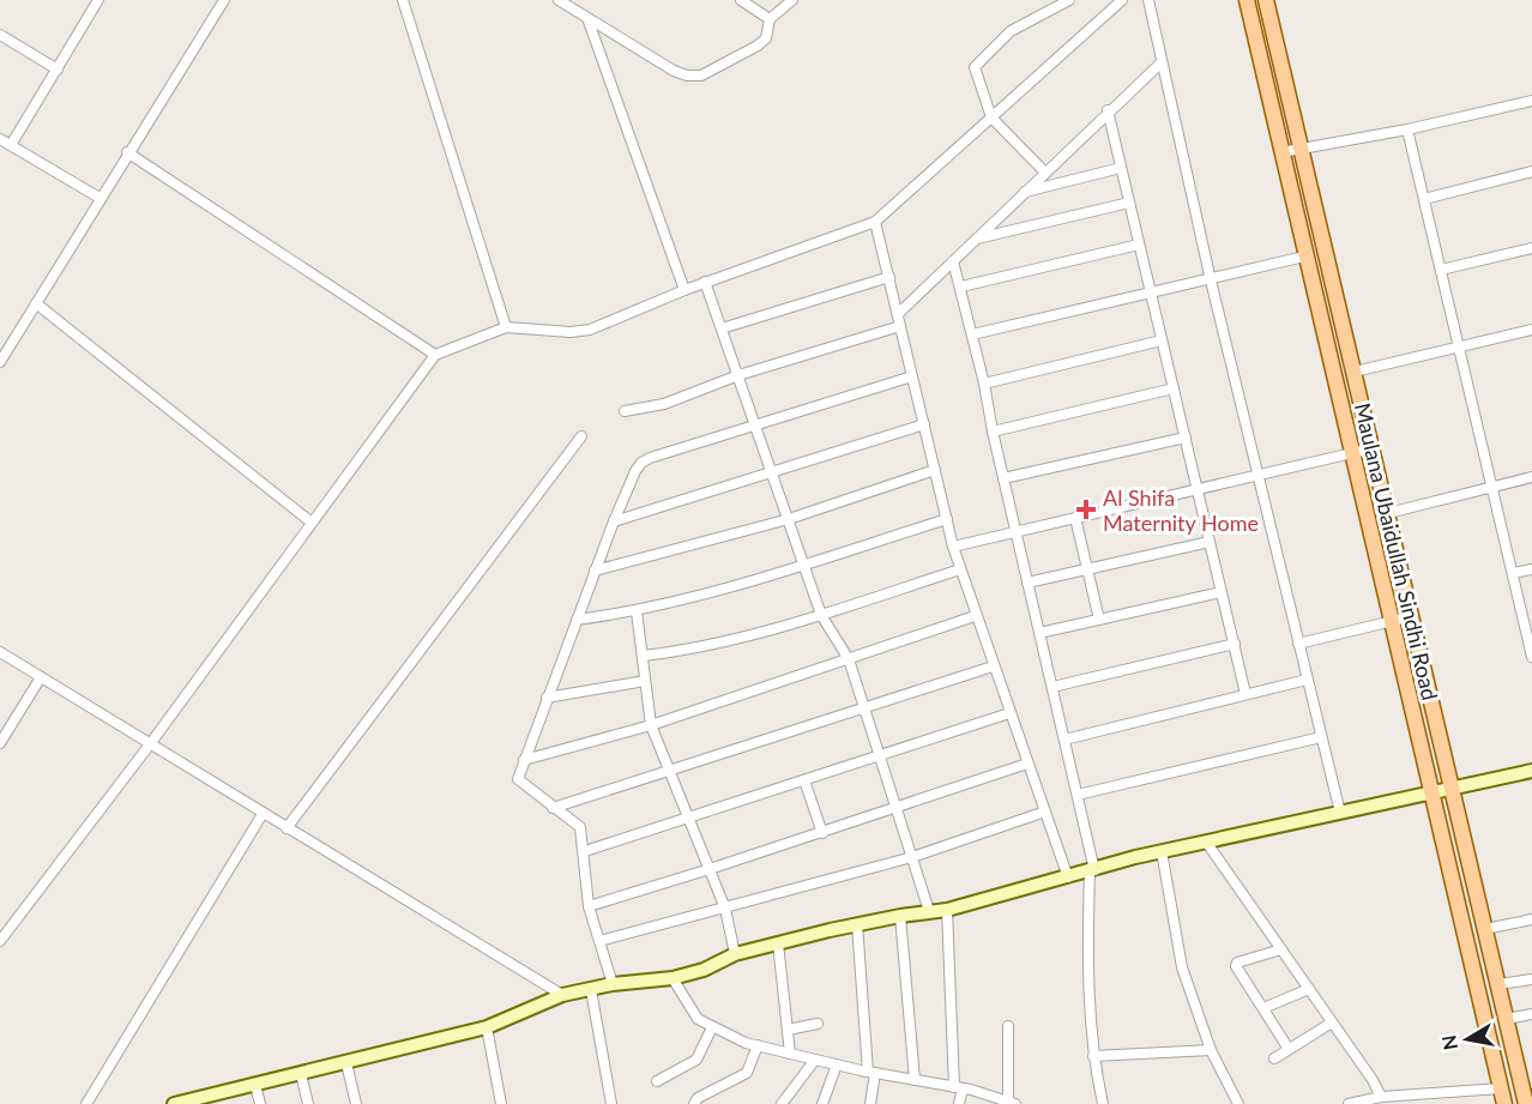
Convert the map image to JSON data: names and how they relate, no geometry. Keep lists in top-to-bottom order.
{
  "streets": {
    "main road": ["Maulana Ubaidullah Sindhi Road"]
  },
  "places": {
    "health": ["Al Shifa Maternity Home"]
  },
  "north": "left"
}
